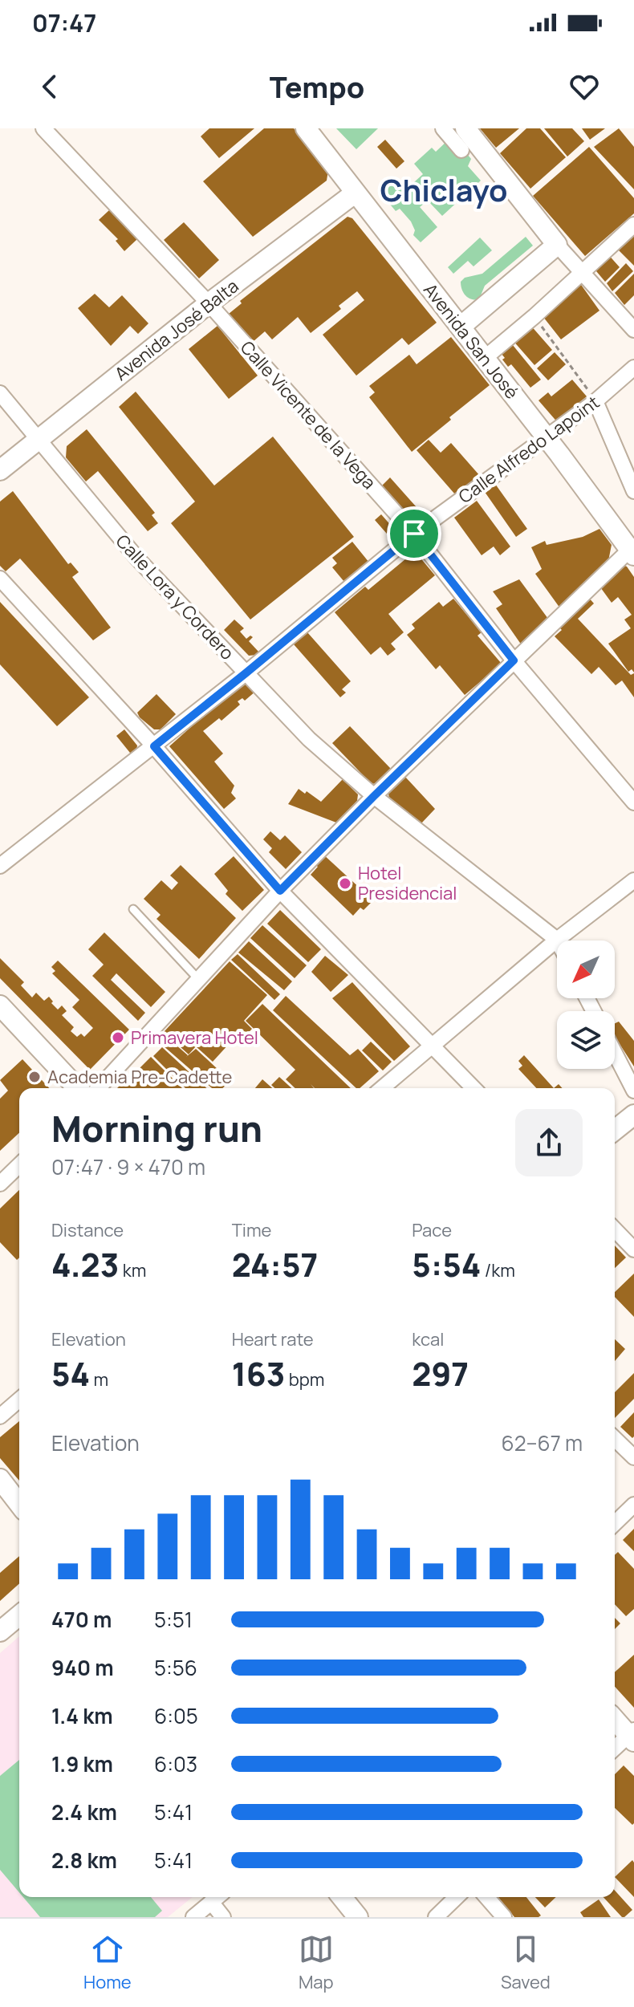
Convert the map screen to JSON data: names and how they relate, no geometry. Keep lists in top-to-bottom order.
{
  "streets": {
    "main road": ["Avenida José Balta", "Avenida San José"],
    "street": ["Calle Vicente de la Vega", "Calle Alfredo Lapoint", "Calle Lora y Cordero"]
  },
  "crossings": [
    ["Avenida José Balta", "Avenida San José"],
    ["Avenida José Balta", "Calle Vicente de la Vega"],
    ["Avenida José Balta", "Calle Lora y Cordero"],
    ["Avenida San José", "Calle Alfredo Lapoint"],
    ["Calle Vicente de la Vega", "Calle Alfredo Lapoint"],
    ["Calle Alfredo Lapoint", "Calle Lora y Cordero"]
  ],
  "districts": ["Chiclayo"],
  "places": ["Hotel Presidencial", "Primavera Hotel", "Academia Pre-Cadette"],
  "north": "bottom left",
  "page": {
    "status": "07:47",
    "header": "Tempo",
    "heading": ["Morning run", "07:47 · 9 × 470 m"],
    "stats": [
      ["Distance", "4.23 km"],
      ["Time", "24:57"],
      ["Pace", "5:54 /km"],
      ["Elevation", "54 m"],
      ["Heart rate", "163 bpm"],
      ["kcal", "297"]
    ],
    "chart": ["Elevation", "62–67 m"],
    "list": [
      {
        "name": "470 m",
        "note": "5:51"
      },
      {
        "name": "940 m",
        "note": "5:56"
      },
      {
        "name": "1.4 km",
        "note": "6:05"
      },
      {
        "name": "1.9 km",
        "note": "6:03"
      },
      {
        "name": "2.4 km",
        "note": "5:41"
      },
      {
        "name": "2.8 km",
        "note": "5:41"
      }
    ],
    "tabs": ["Home", "Map", "Saved"]
  }
}
